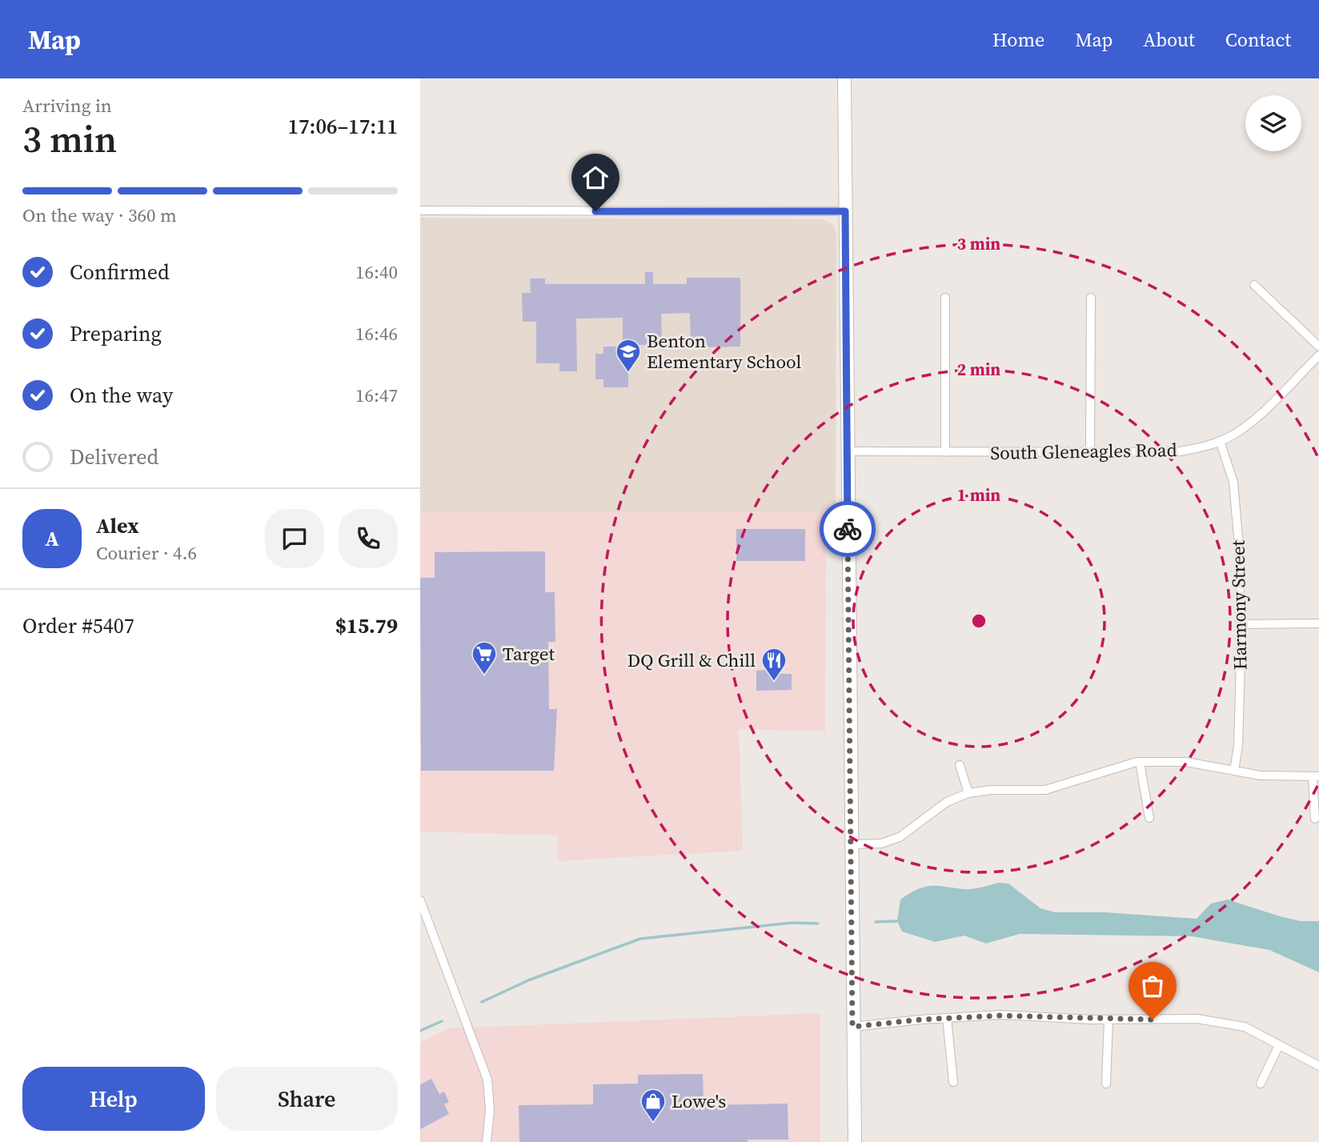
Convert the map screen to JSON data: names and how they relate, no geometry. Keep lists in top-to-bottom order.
{
  "streets": {
    "street": ["South Gleneagles Road", "Harmony Street"]
  },
  "crossings": [
    ["South Gleneagles Road", "Harmony Street"]
  ],
  "places": {
    "school or university": ["Benton Elementary School"],
    "supermarket": ["Target"],
    "restaurant": ["DQ Grill & Chill"],
    "shop": ["Lowe's"]
  },
  "page": {
    "header": "Map",
    "nav": [
      "Home",
      "Map",
      "About",
      "Contact"
    ],
    "heading": ["3 min", "Arriving in", "17:06–17:11"],
    "panel": [
      "Alex",
      "Courier · 4.6",
      "Order #5407",
      "$15.79"
    ],
    "bar": "On the way · 360 m",
    "list": [
      ["Confirmed", "16:40"],
      ["Preparing", "16:46"],
      ["On the way", "16:47"],
      "Delivered"
    ],
    "round": "A",
    "buttons": ["Help", "Share"]
  },
  "rings": ["3 min", "2 min", "1 min"]
}
